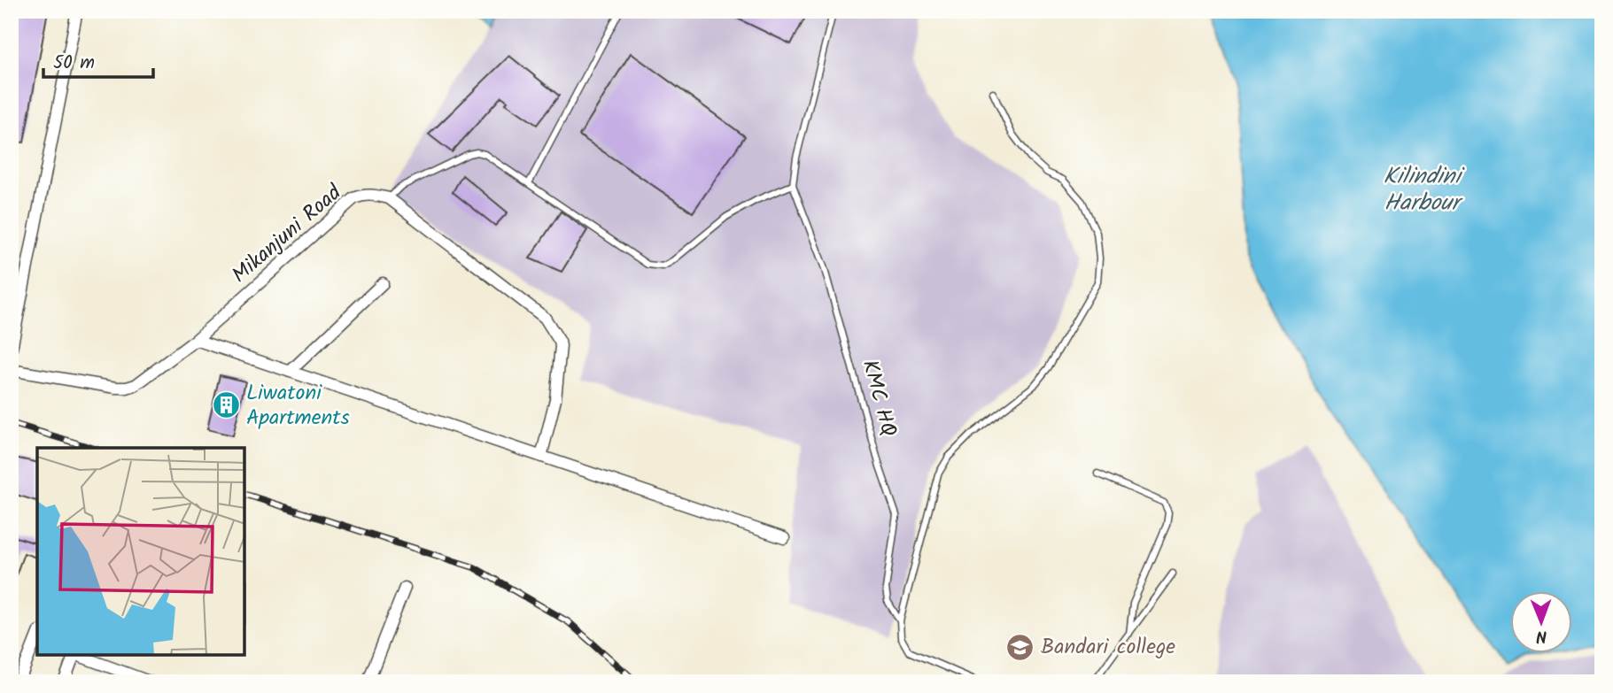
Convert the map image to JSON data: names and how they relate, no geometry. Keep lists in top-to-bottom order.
{
  "streets": {
    "street": ["Mikanjuni Road"],
    "lane": ["KMC HQ"]
  },
  "water": ["Kilindini Harbour"],
  "places": {
    "building": ["Liwatoni Apartments"],
    "school or university": ["Bandari college"]
  },
  "scale_bar": "50 m",
  "north": "bottom"
}
